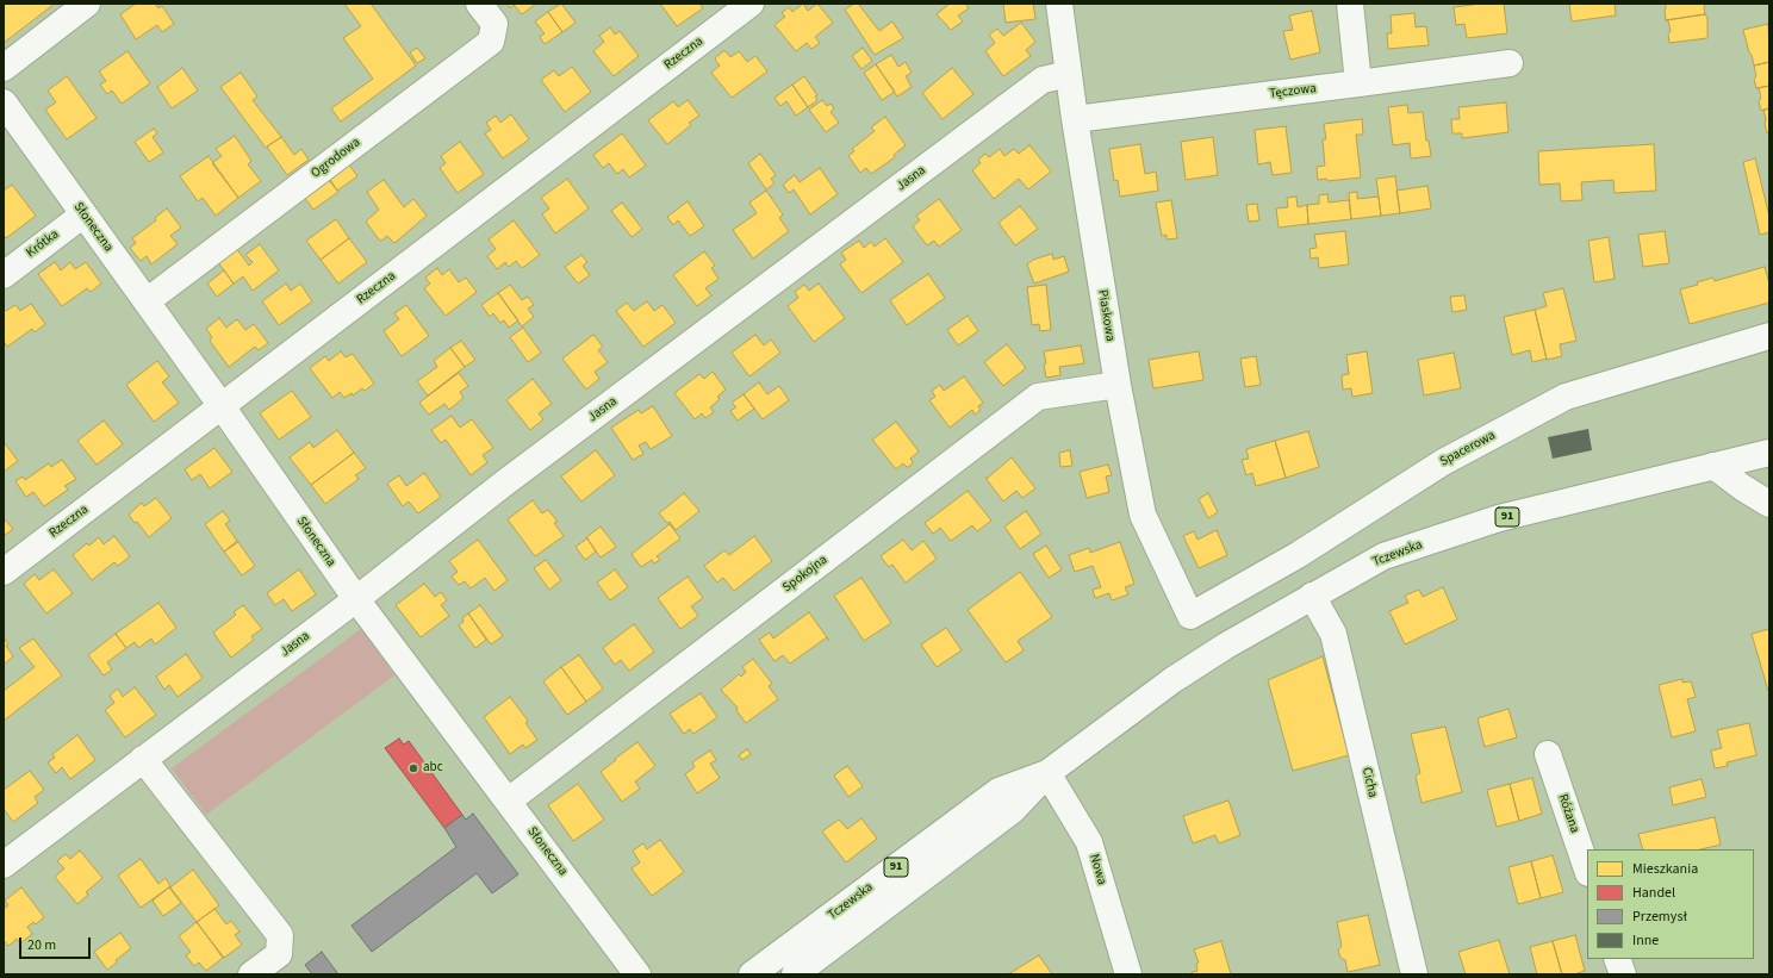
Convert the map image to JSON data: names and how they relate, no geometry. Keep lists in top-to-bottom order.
{
  "streets": {
    "street": [
      "Rzeczna",
      "Tęczowa",
      "Ogrodowa",
      "Jasna",
      "Słoneczna",
      "Krótka",
      "Piaskowa",
      "Spacerowa",
      "91",
      "Tczewska",
      "Spokojna",
      "Cicha",
      "Różana",
      "Nowa"
    ]
  },
  "crossings": [
    ["Rzeczna", "Słoneczna"],
    ["Tęczowa", "Piaskowa"],
    ["Ogrodowa", "Słoneczna"],
    ["Jasna", "Słoneczna"],
    ["Jasna", "Piaskowa"],
    ["Słoneczna", "Krótka"],
    ["Słoneczna", "Spokojna"],
    ["Piaskowa", "Spacerowa"],
    ["Piaskowa", "Spokojna"],
    ["Tczewska", "Cicha"],
    ["Tczewska", "Nowa"]
  ],
  "places": ["abc"],
  "legend": [
    "Mieszkania",
    "Handel",
    "Przemysł",
    "Inne"
  ],
  "scale_bar": "20 m"
}
